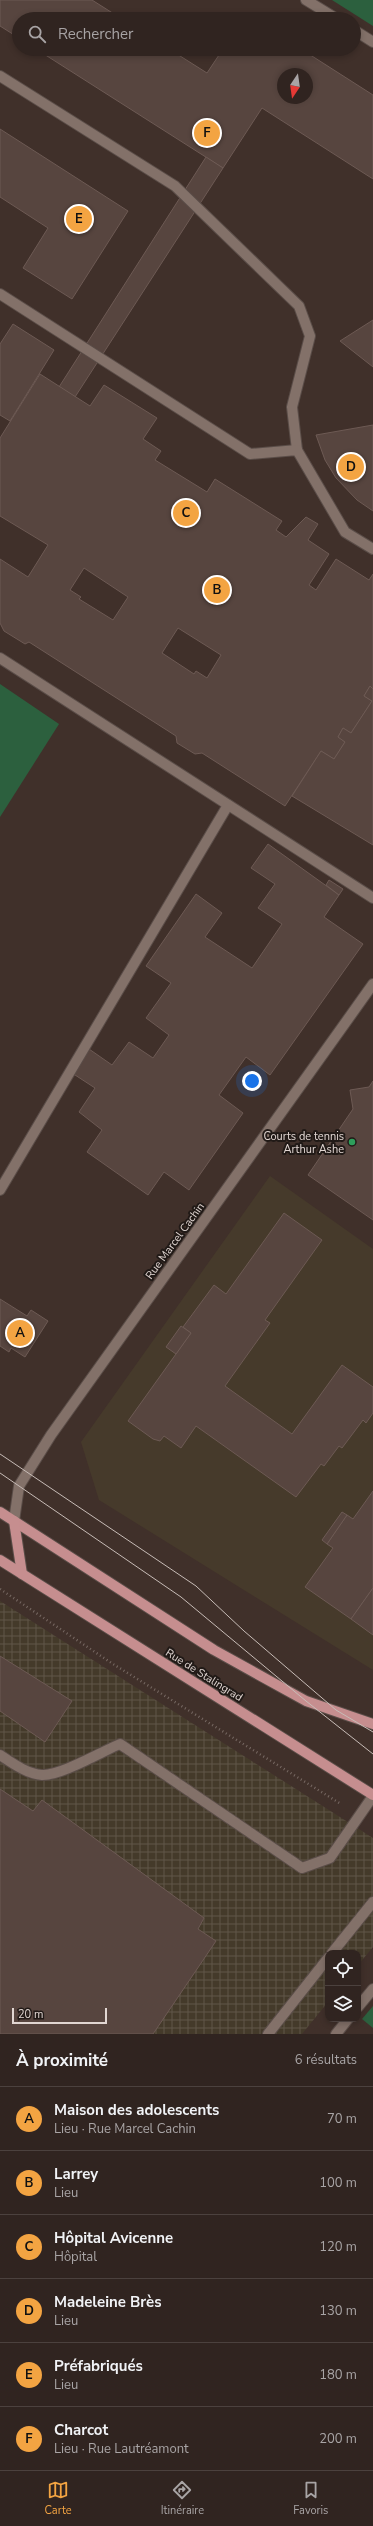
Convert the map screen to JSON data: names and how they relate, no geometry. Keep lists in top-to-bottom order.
{
  "streets": {
    "main road": ["Rue de Stalingrad"],
    "street": ["Rue Marcel Cachin"]
  },
  "places": ["Courts de tennis Arthur Ashe"],
  "scale_bar": "20 m",
  "north": "bottom",
  "page": {
    "search": "Rechercher",
    "pins": [
      "F",
      "E",
      "D",
      "C",
      "B",
      "A"
    ],
    "scale": "20 m",
    "heading": ["À proximité", "6 résultats"],
    "list": [
      {
        "mark": "A",
        "name": "Maison des adolescents",
        "note": "Lieu · Rue Marcel Cachin",
        "value": "70 m"
      },
      {
        "mark": "B",
        "name": "Larrey",
        "note": "Lieu",
        "value": "100 m"
      },
      {
        "mark": "C",
        "name": "Hôpital Avicenne",
        "note": "Hôpital",
        "value": "120 m"
      },
      {
        "mark": "D",
        "name": "Madeleine Brès",
        "note": "Lieu",
        "value": "130 m"
      },
      {
        "mark": "E",
        "name": "Préfabriqués",
        "note": "Lieu",
        "value": "180 m"
      },
      {
        "mark": "F",
        "name": "Charcot",
        "note": "Lieu · Rue Lautréamont",
        "value": "200 m"
      }
    ],
    "nav": ["Carte", "Itinéraire", "Favoris"]
  }
}
